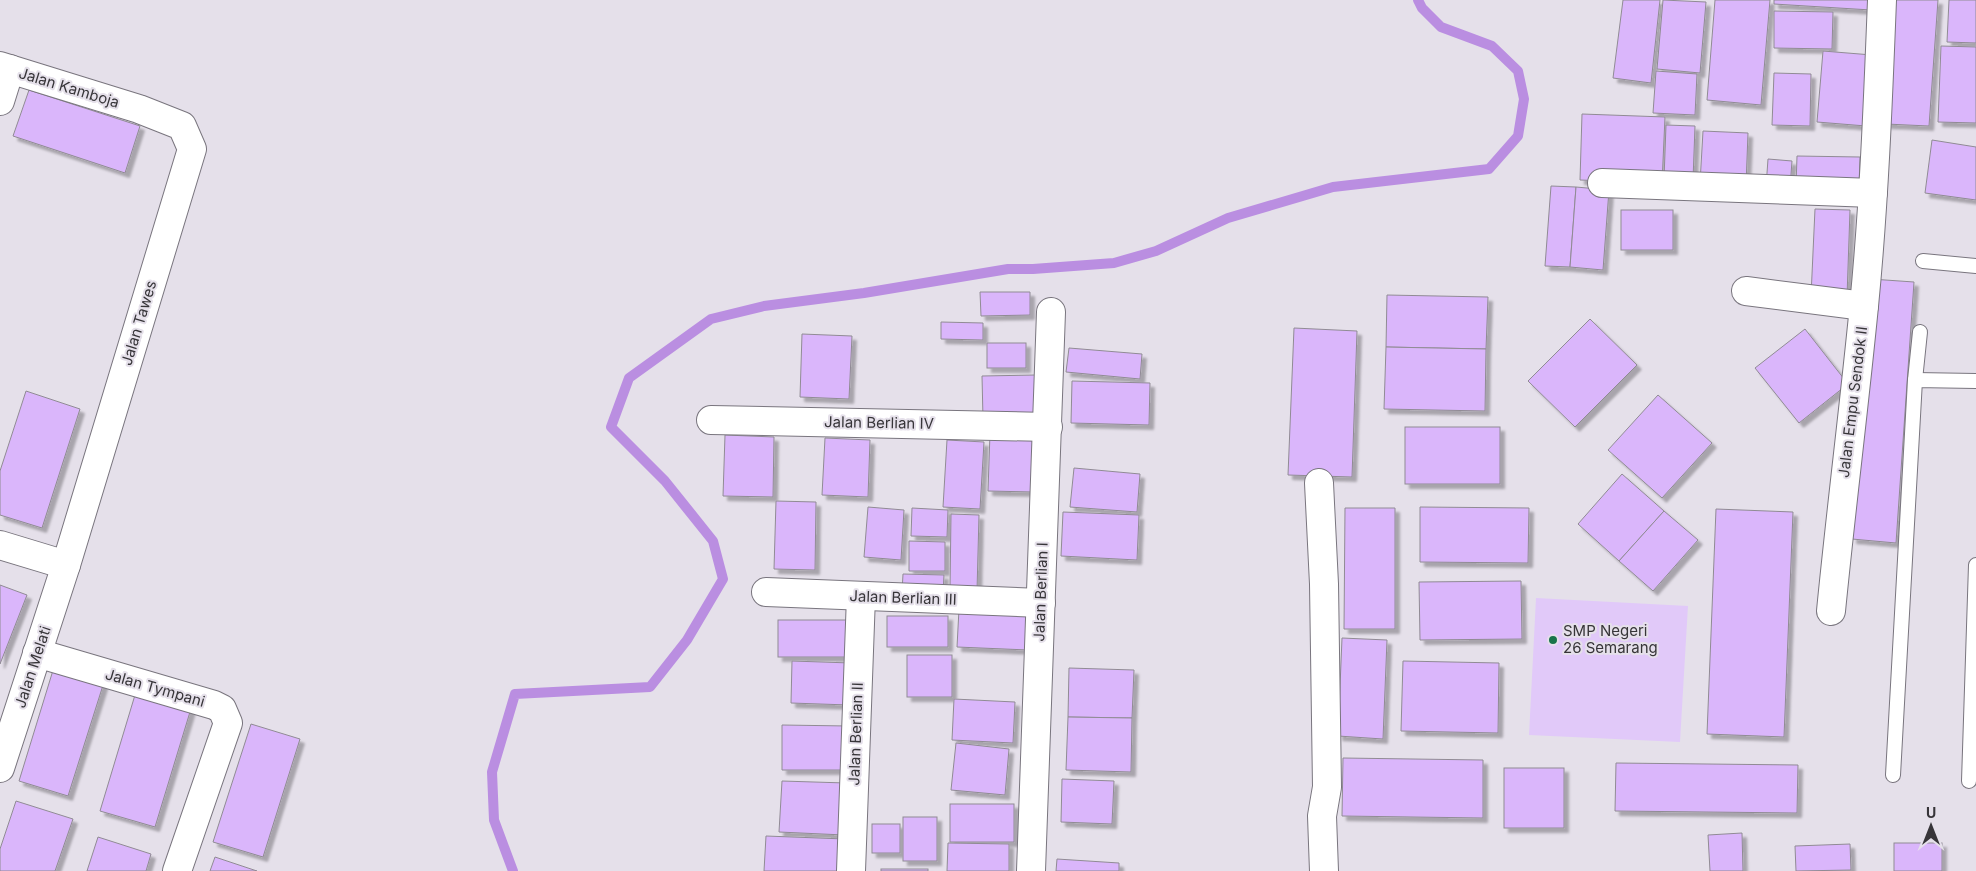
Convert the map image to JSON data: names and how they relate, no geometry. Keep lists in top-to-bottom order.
{
  "streets": {
    "street": [
      "Jalan Kamboja",
      "Jalan Tawes",
      "Jalan Empu Sendok II",
      "Jalan Berlian IV",
      "Jalan Berlian I",
      "Jalan Berlian III",
      "Jalan Melati",
      "Jalan Tympani",
      "Jalan Berlian II"
    ]
  },
  "crossings": [
    ["Jalan Kamboja", "Jalan Tawes"],
    ["Jalan Tawes", "Jalan Melati"],
    ["Jalan Berlian IV", "Jalan Berlian I"],
    ["Jalan Berlian I", "Jalan Berlian III"],
    ["Jalan Berlian III", "Jalan Berlian II"],
    ["Jalan Melati", "Jalan Tympani"]
  ],
  "places": ["SMP Negeri 26 Semarang"],
  "north": "top"
}
